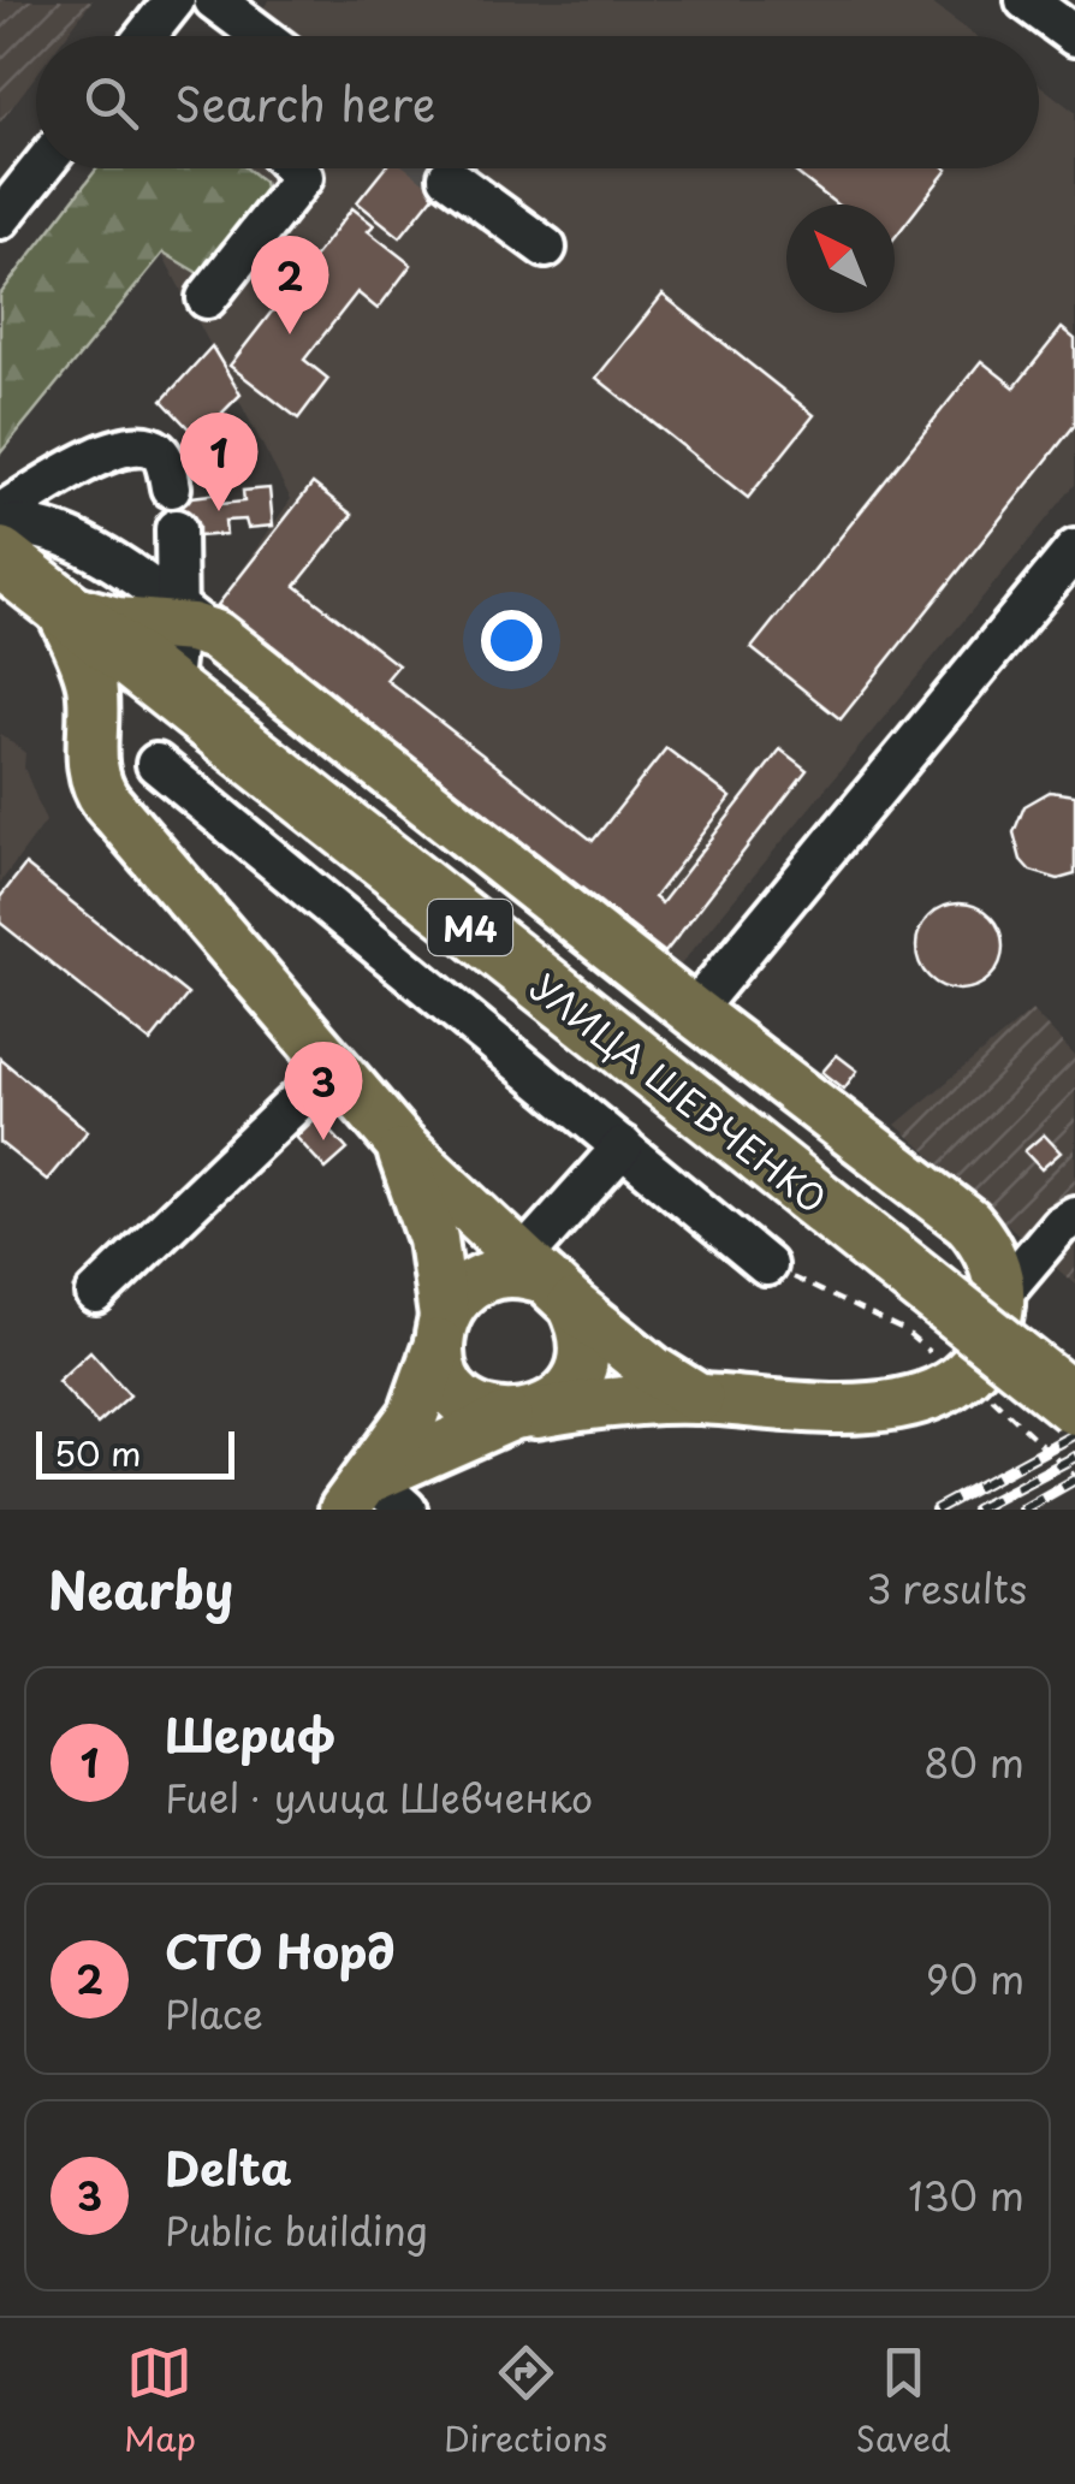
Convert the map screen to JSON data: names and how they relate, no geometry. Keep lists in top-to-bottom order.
{
  "streets": {
    "highway": ["M4", "УЛИЦА ШЕВЧЕНКО"]
  },
  "scale_bar": "50 m",
  "north": "top left",
  "page": {
    "search": "Search here",
    "pins": ["2", "1", "3"],
    "scale": "50 m",
    "heading": ["Nearby", "3 results"],
    "list": [
      {
        "mark": "1",
        "name": "Шериф",
        "note": "Fuel · улица Шевченко",
        "value": "80 m"
      },
      {
        "mark": "2",
        "name": "СТО Норд",
        "note": "Place",
        "value": "90 m"
      },
      {
        "mark": "3",
        "name": "Delta",
        "note": "Public building",
        "value": "130 m"
      }
    ],
    "nav": ["Map", "Directions", "Saved"]
  }
}
